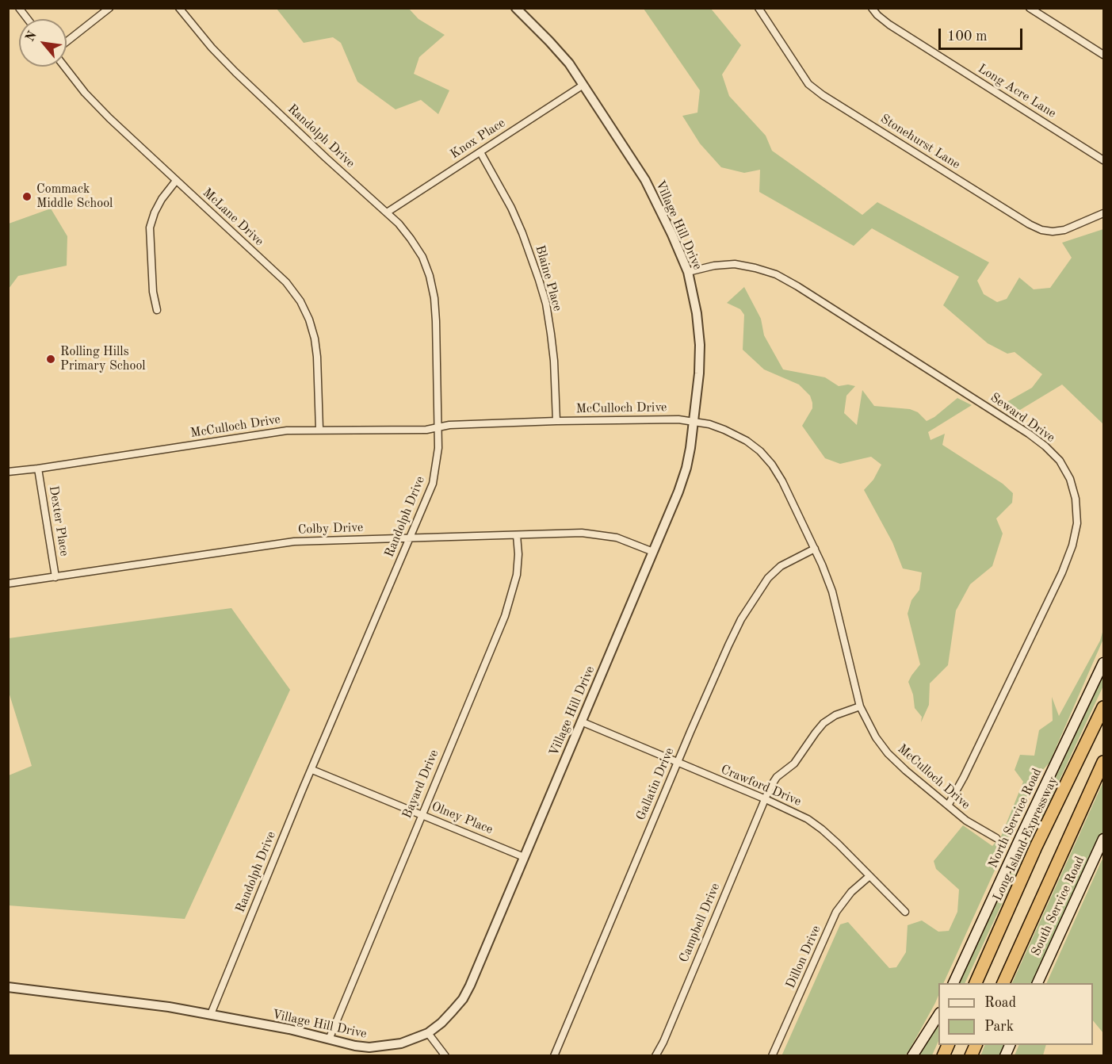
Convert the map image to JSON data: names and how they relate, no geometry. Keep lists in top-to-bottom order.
{
  "streets": {
    "highway": ["Long Island Expressway"],
    "main road": ["North Service Road", "South Service Road"],
    "street": [
      "Long Acre Lane",
      "Randolph Drive",
      "Knox Place",
      "Stonehurst Lane",
      "McLane Drive",
      "Village Hill Drive",
      "Blaine Place",
      "McCulloch Drive",
      "Seward Drive",
      "Dexter Place",
      "Colby Drive",
      "Bayard Drive",
      "Gallatin Drive",
      "Crawford Drive",
      "Olney Place",
      "Campbell Drive",
      "Dillon Drive"
    ]
  },
  "crossings": [
    ["Randolph Drive", "Knox Place"],
    ["Randolph Drive", "Village Hill Drive"],
    ["Randolph Drive", "McCulloch Drive"],
    ["Randolph Drive", "Colby Drive"],
    ["Randolph Drive", "Olney Place"],
    ["Knox Place", "Village Hill Drive"],
    ["Knox Place", "Blaine Place"],
    ["McLane Drive", "McCulloch Drive"],
    ["Village Hill Drive", "McCulloch Drive"],
    ["Village Hill Drive", "Seward Drive"],
    ["Village Hill Drive", "Colby Drive"],
    ["Village Hill Drive", "Bayard Drive"],
    ["Village Hill Drive", "Crawford Drive"],
    ["Village Hill Drive", "Olney Place"],
    ["Blaine Place", "McCulloch Drive"],
    ["McCulloch Drive", "Seward Drive"],
    ["McCulloch Drive", "Dexter Place"],
    ["McCulloch Drive", "Gallatin Drive"],
    ["McCulloch Drive", "Campbell Drive"],
    ["Dexter Place", "Colby Drive"],
    ["Colby Drive", "Bayard Drive"],
    ["Bayard Drive", "Olney Place"],
    ["Gallatin Drive", "Crawford Drive"],
    ["Crawford Drive", "Campbell Drive"],
    ["Crawford Drive", "Dillon Drive"]
  ],
  "places": ["Commack Middle School", "Rolling Hills Primary School"],
  "legend": ["Road", "Park"],
  "scale_bar": "100 m",
  "north": "top left"
}
